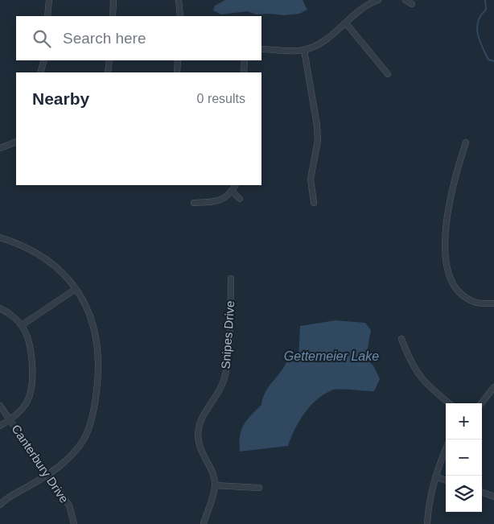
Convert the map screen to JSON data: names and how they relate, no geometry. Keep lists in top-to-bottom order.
{
  "streets": {
    "street": ["Snipes Drive", "Canterbury Drive"]
  },
  "water": ["Gettemeier Lake"],
  "page": {
    "search": "Search here",
    "heading": ["Nearby", "0 results"],
    "map_buttons": ["+", "−"]
  }
}
